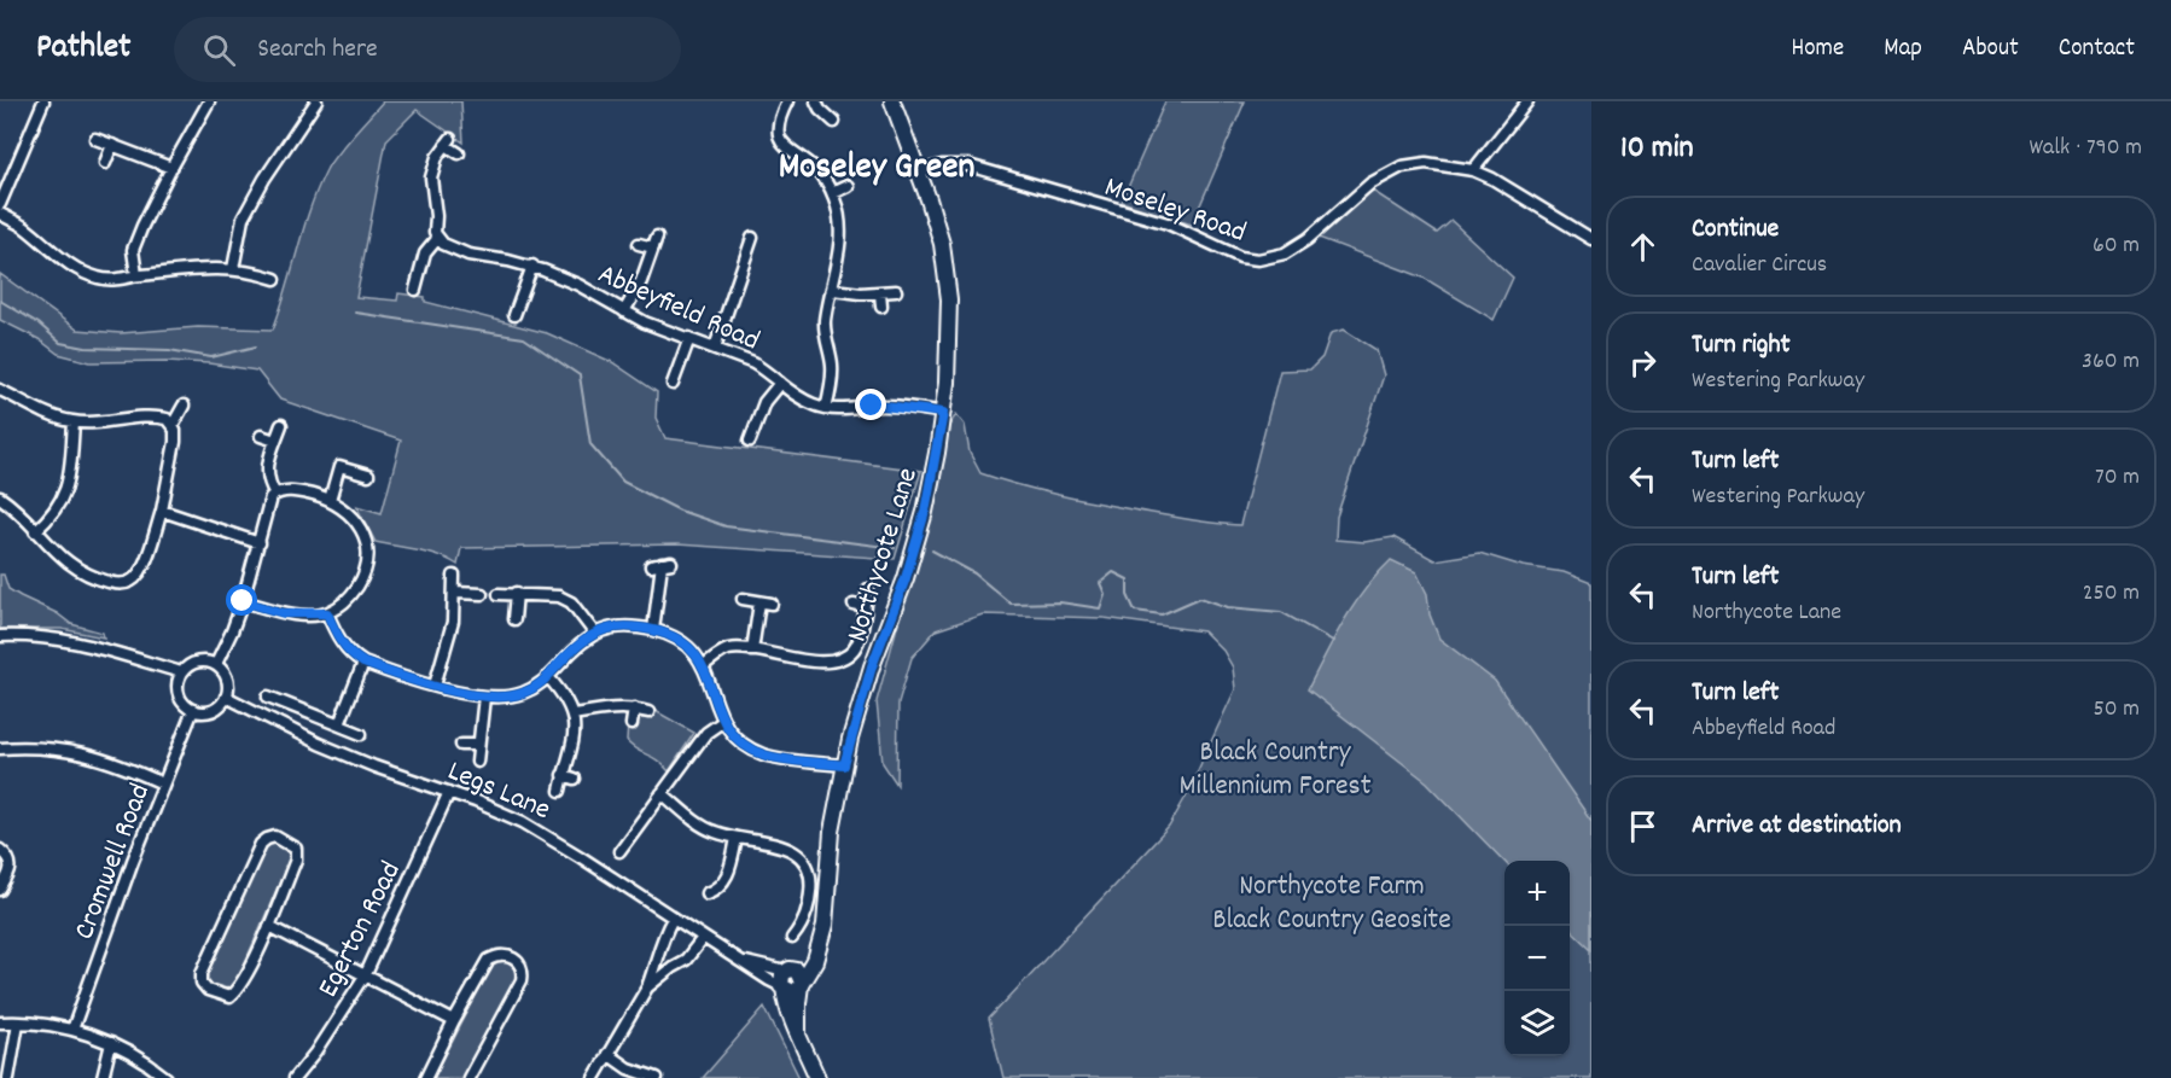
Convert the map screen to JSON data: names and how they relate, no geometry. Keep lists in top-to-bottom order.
{
  "streets": {
    "street": [
      "Moseley Road",
      "Abbeyfield Road",
      "Northycote Lane",
      "Legs Lane",
      "Cromwell Road",
      "Egerton Road"
    ]
  },
  "crossings": [
    ["Moseley Road", "Northycote Lane"],
    ["Abbeyfield Road", "Northycote Lane"],
    ["Legs Lane", "Cromwell Road"],
    ["Legs Lane", "Egerton Road"]
  ],
  "districts": ["Moseley Green"],
  "parks": ["Black Country Millennium Forest", "Northycote Farm Black Country Geosite"],
  "page": {
    "header": "Pathlet",
    "search": "Search here",
    "nav": [
      "Home",
      "Map",
      "About",
      "Contact"
    ],
    "heading": ["10 min", "Walk · 790 m"],
    "list": [
      ["Continue", "Cavalier Circus", "60 m"],
      ["Turn right", "Westering Parkway", "360 m"],
      ["Turn left", "Westering Parkway", "70 m"],
      ["Turn left", "Northycote Lane", "250 m"],
      ["Turn left", "Abbeyfield Road", "50 m"],
      "Arrive at destination"
    ],
    "map_buttons": ["+", "−"]
  }
}
